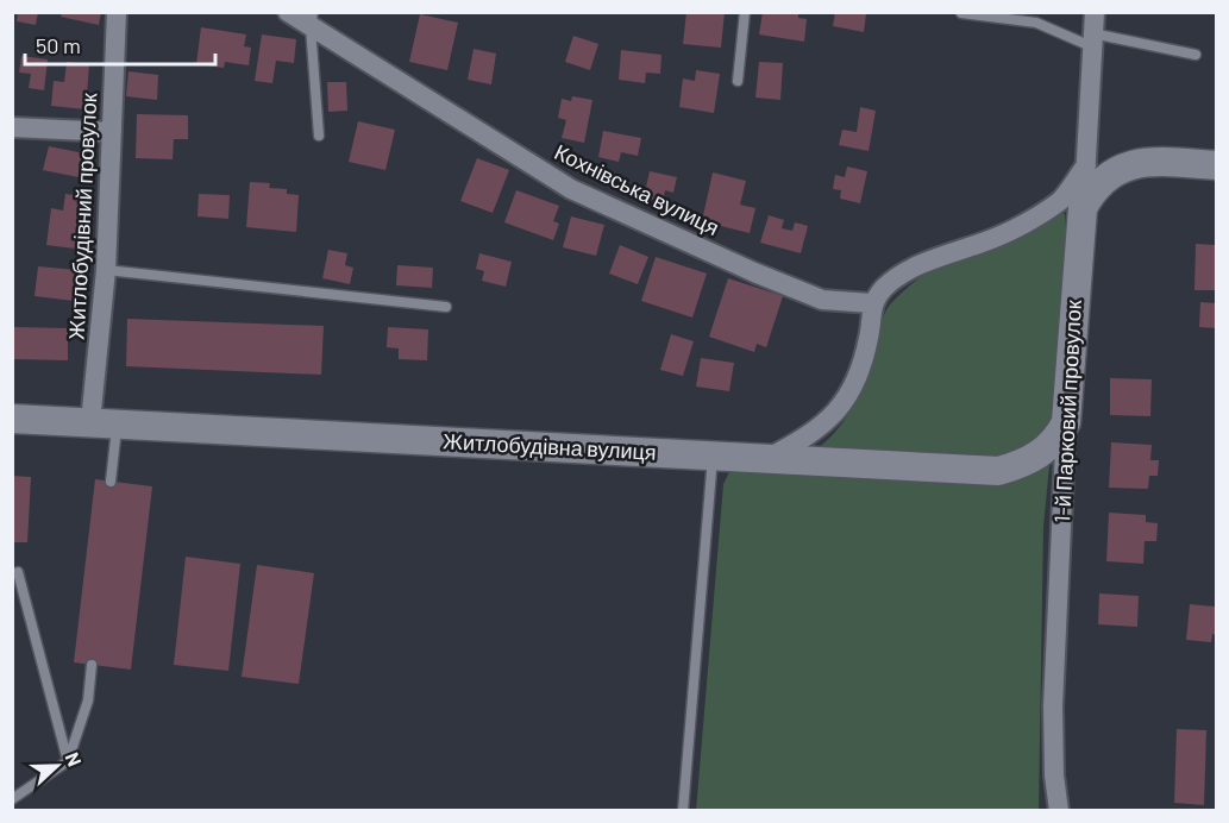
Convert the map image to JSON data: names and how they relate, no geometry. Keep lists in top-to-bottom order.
{
  "streets": {
    "street": [
      "Кохнівська вулиця",
      "Житлобудівний провулок",
      "1-й Парковий провулок",
      "Житлобудівна вулиця"
    ]
  },
  "crossings": [
    ["Житлобудівний провулок", "Житлобудівна вулиця"],
    ["1-й Парковий провулок", "Житлобудівна вулиця"]
  ],
  "scale_bar": "50 m",
  "north": "right"
}
